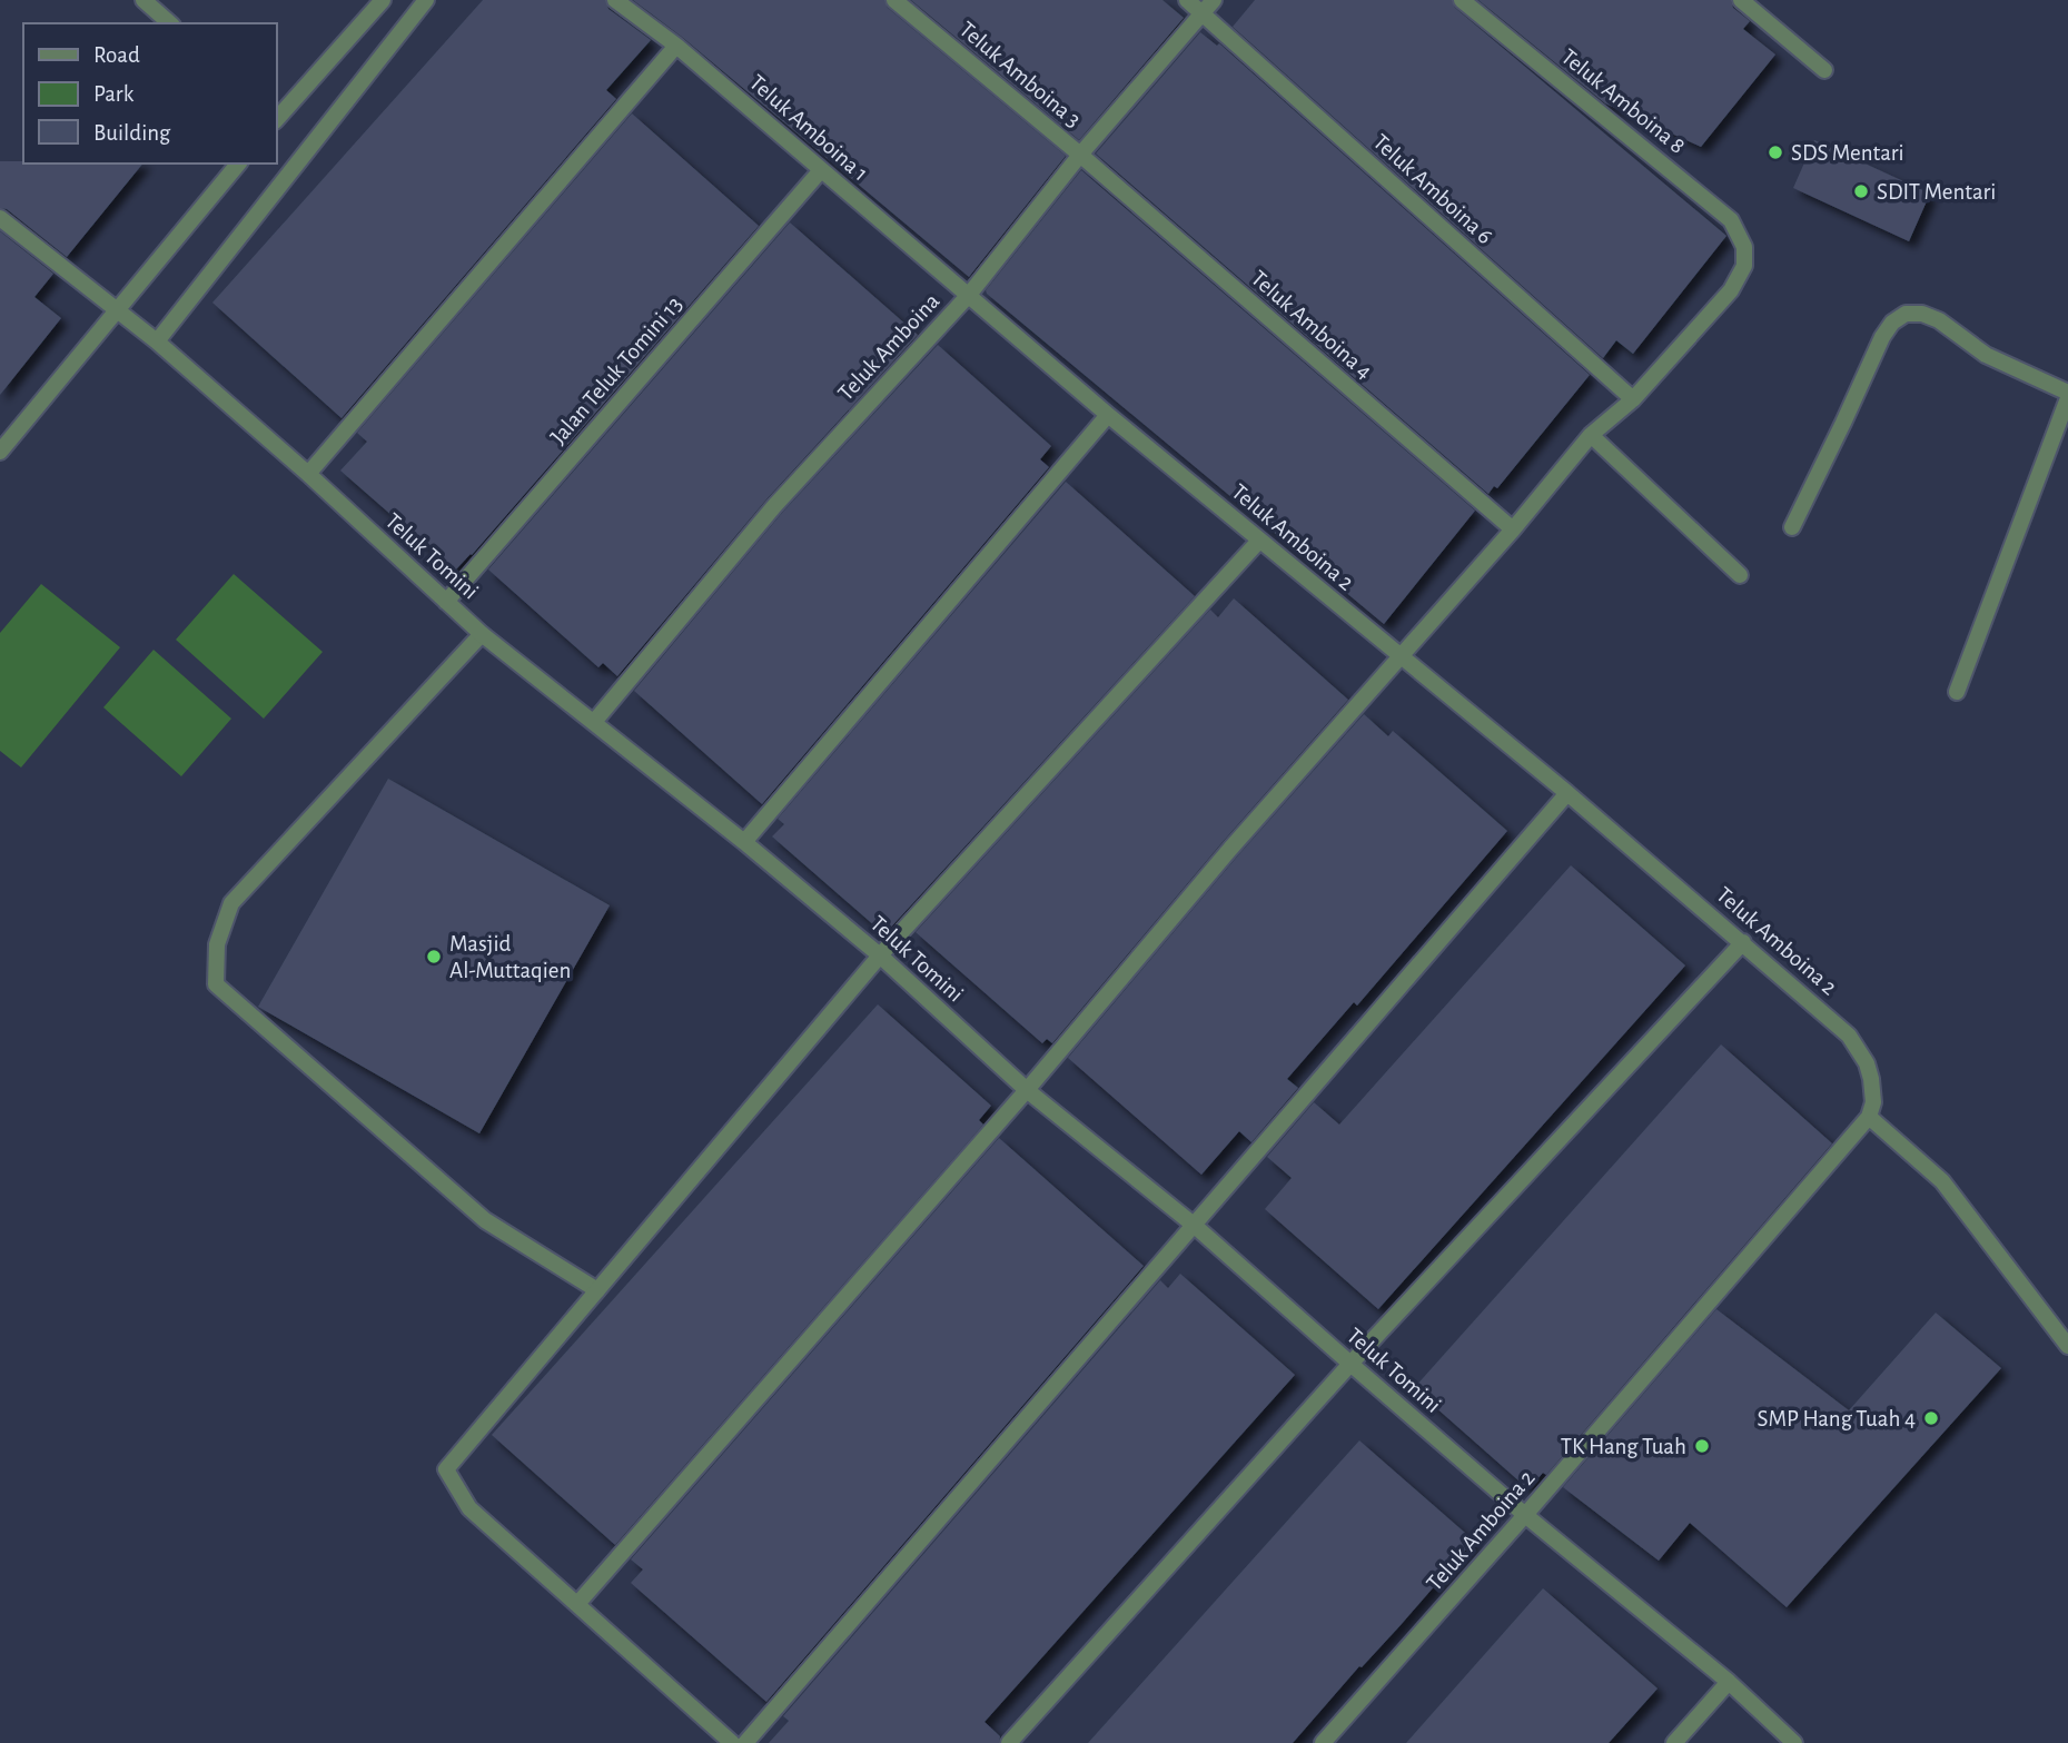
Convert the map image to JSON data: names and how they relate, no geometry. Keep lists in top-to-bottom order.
{
  "streets": {
    "street": [
      "Teluk Amboina 3",
      "Teluk Amboina 8",
      "Teluk Amboina 1",
      "Teluk Amboina 6",
      "Teluk Amboina 4",
      "Teluk Amboina",
      "Jalan Teluk Tomini 13",
      "Teluk Amboina 2",
      "Teluk Tomini"
    ]
  },
  "crossings": [
    ["Teluk Amboina 3", "Teluk Amboina 4"],
    ["Teluk Amboina 3", "Teluk Amboina"],
    ["Teluk Amboina 8", "Teluk Amboina 6"],
    ["Teluk Amboina 1", "Teluk Amboina"],
    ["Teluk Amboina 1", "Jalan Teluk Tomini 13"],
    ["Teluk Amboina 1", "Teluk Amboina 2"],
    ["Teluk Amboina 6", "Teluk Amboina"],
    ["Teluk Amboina 4", "Teluk Amboina"],
    ["Teluk Amboina", "Teluk Amboina 2"],
    ["Teluk Amboina", "Teluk Tomini"],
    ["Jalan Teluk Tomini 13", "Teluk Tomini"],
    ["Teluk Amboina 2", "Teluk Tomini"]
  ],
  "places": [
    "SDS Mentari",
    "SDIT Mentari",
    "Masjid Al-Muttaqien",
    "SMP Hang Tuah 4",
    "TK Hang Tuah"
  ],
  "legend": ["Road", "Park", "Building"]
}
